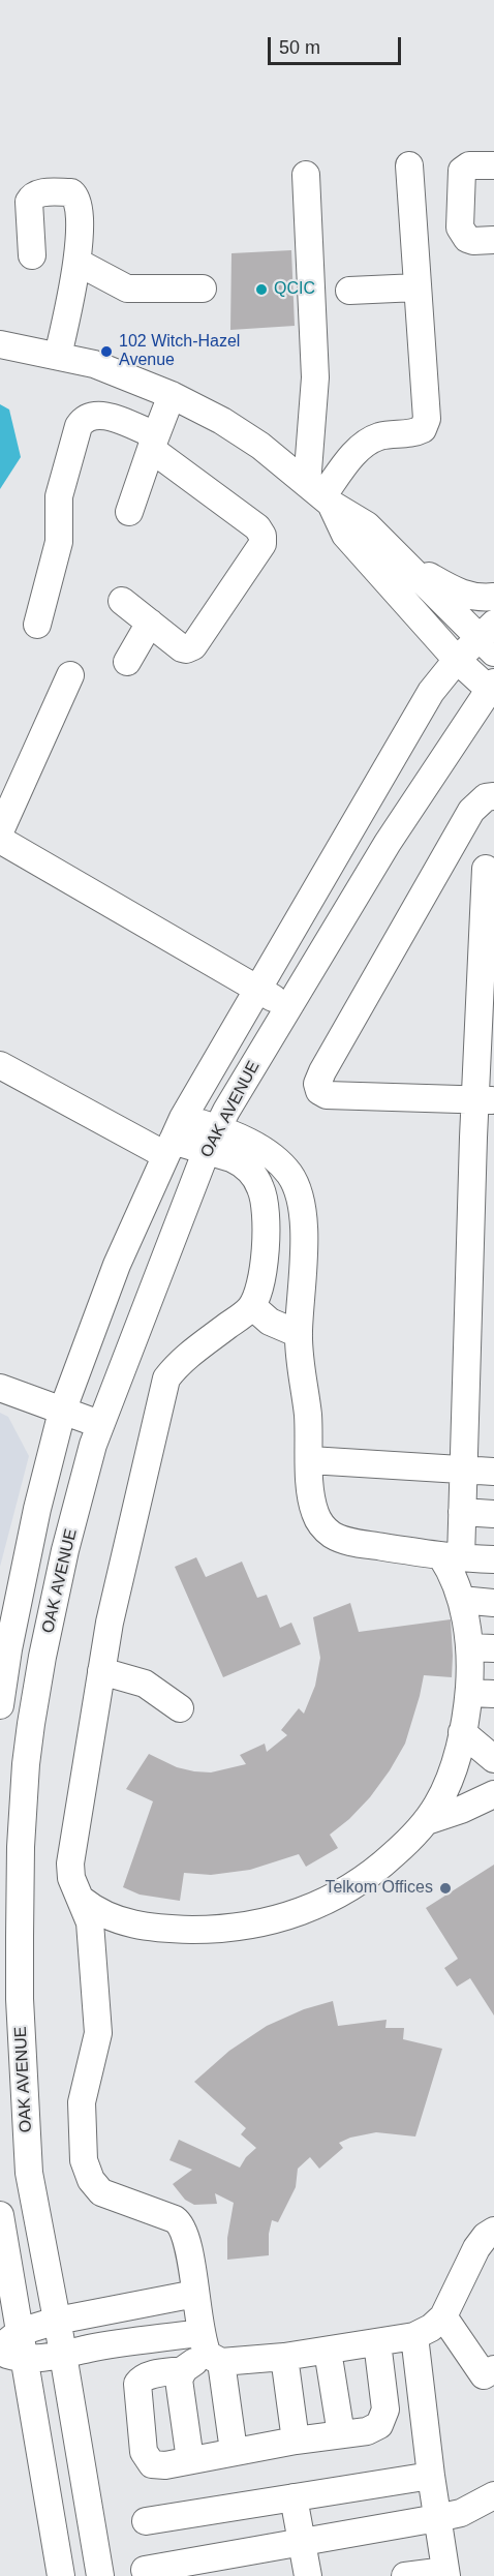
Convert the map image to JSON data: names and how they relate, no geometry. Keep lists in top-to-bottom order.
{
  "streets": {
    "street": ["OAK AVENUE"]
  },
  "places": ["QCIC", "102 Witch-Hazel Avenue", "Telkom Offices"],
  "scale_bar": "50 m"
}
